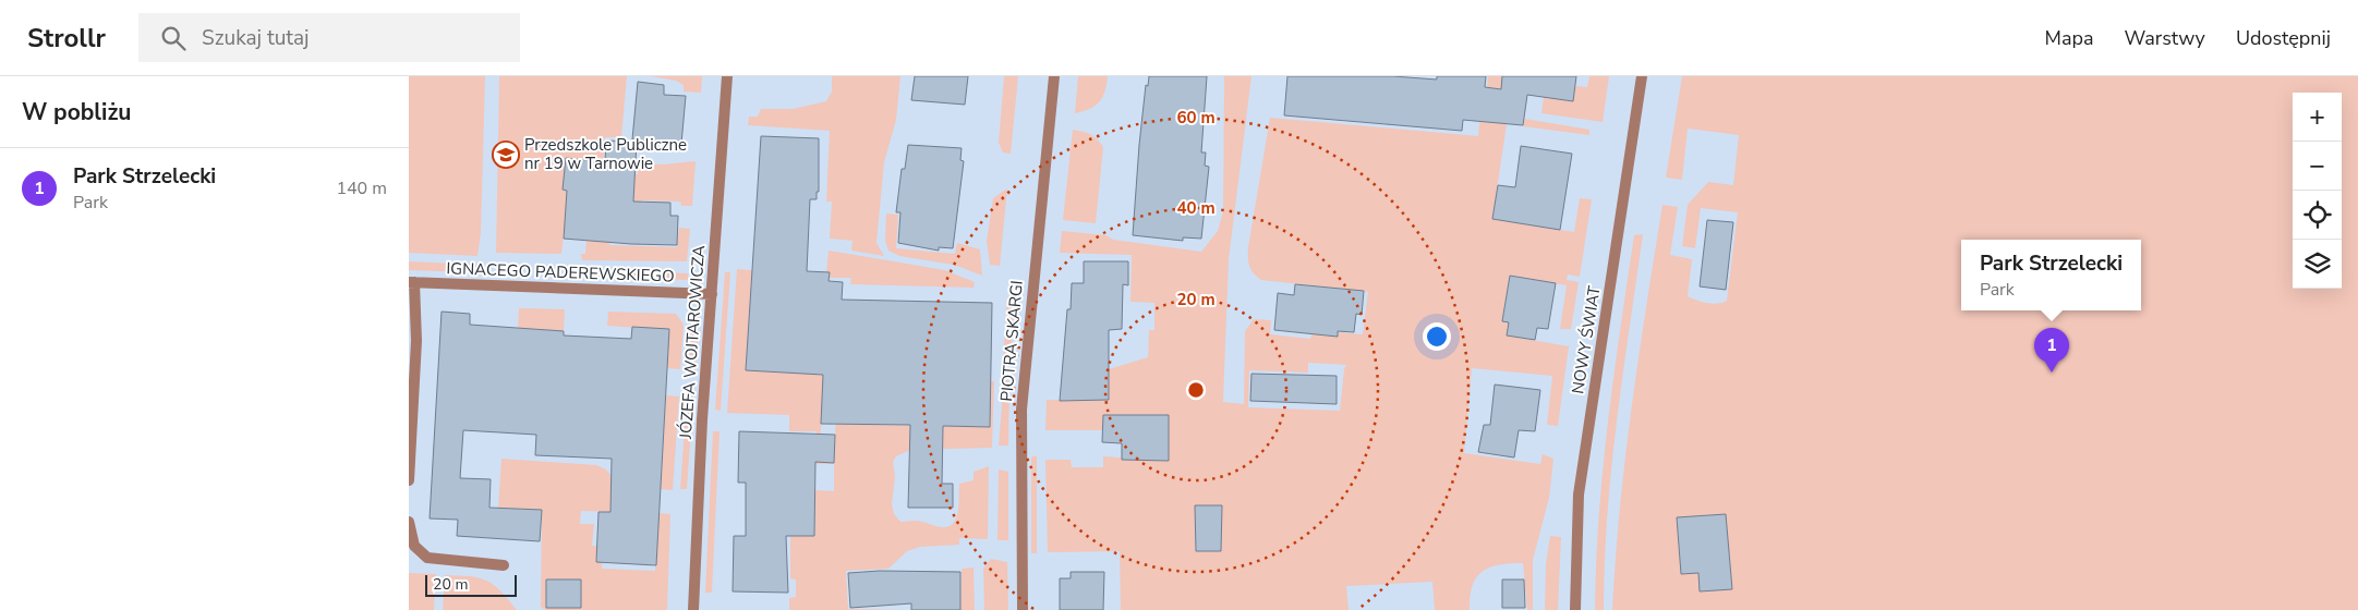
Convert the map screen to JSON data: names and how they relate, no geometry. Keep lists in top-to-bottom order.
{
  "streets": {
    "street": [
      "IGNACEGO PADEREWSKIEGO",
      "NOWY ŚWIAT",
      "PIOTRA SKARGI",
      "JÓZEFA WOJTAROWICZA"
    ]
  },
  "crossings": [
    ["IGNACEGO PADEREWSKIEGO", "JÓZEFA WOJTAROWICZA"]
  ],
  "places": {
    "school or university": ["Przedszkole Publiczne nr 19 w Tarnowie"]
  },
  "scale_bar": "20 m",
  "page": {
    "header": "Strollr",
    "search": "Szukaj tutaj",
    "nav": ["Mapa", "Warstwy", "Udostępnij"],
    "heading": "W pobliżu",
    "map_buttons": ["+", "−"],
    "list": [
      {
        "mark": "1",
        "name": "Park Strzelecki",
        "note": "Park",
        "value": "140 m"
      }
    ],
    "popup": ["Park Strzelecki", "Park"],
    "pins": "1",
    "scale": "20 m"
  },
  "rings": ["60 m", "40 m", "20 m"]
}
